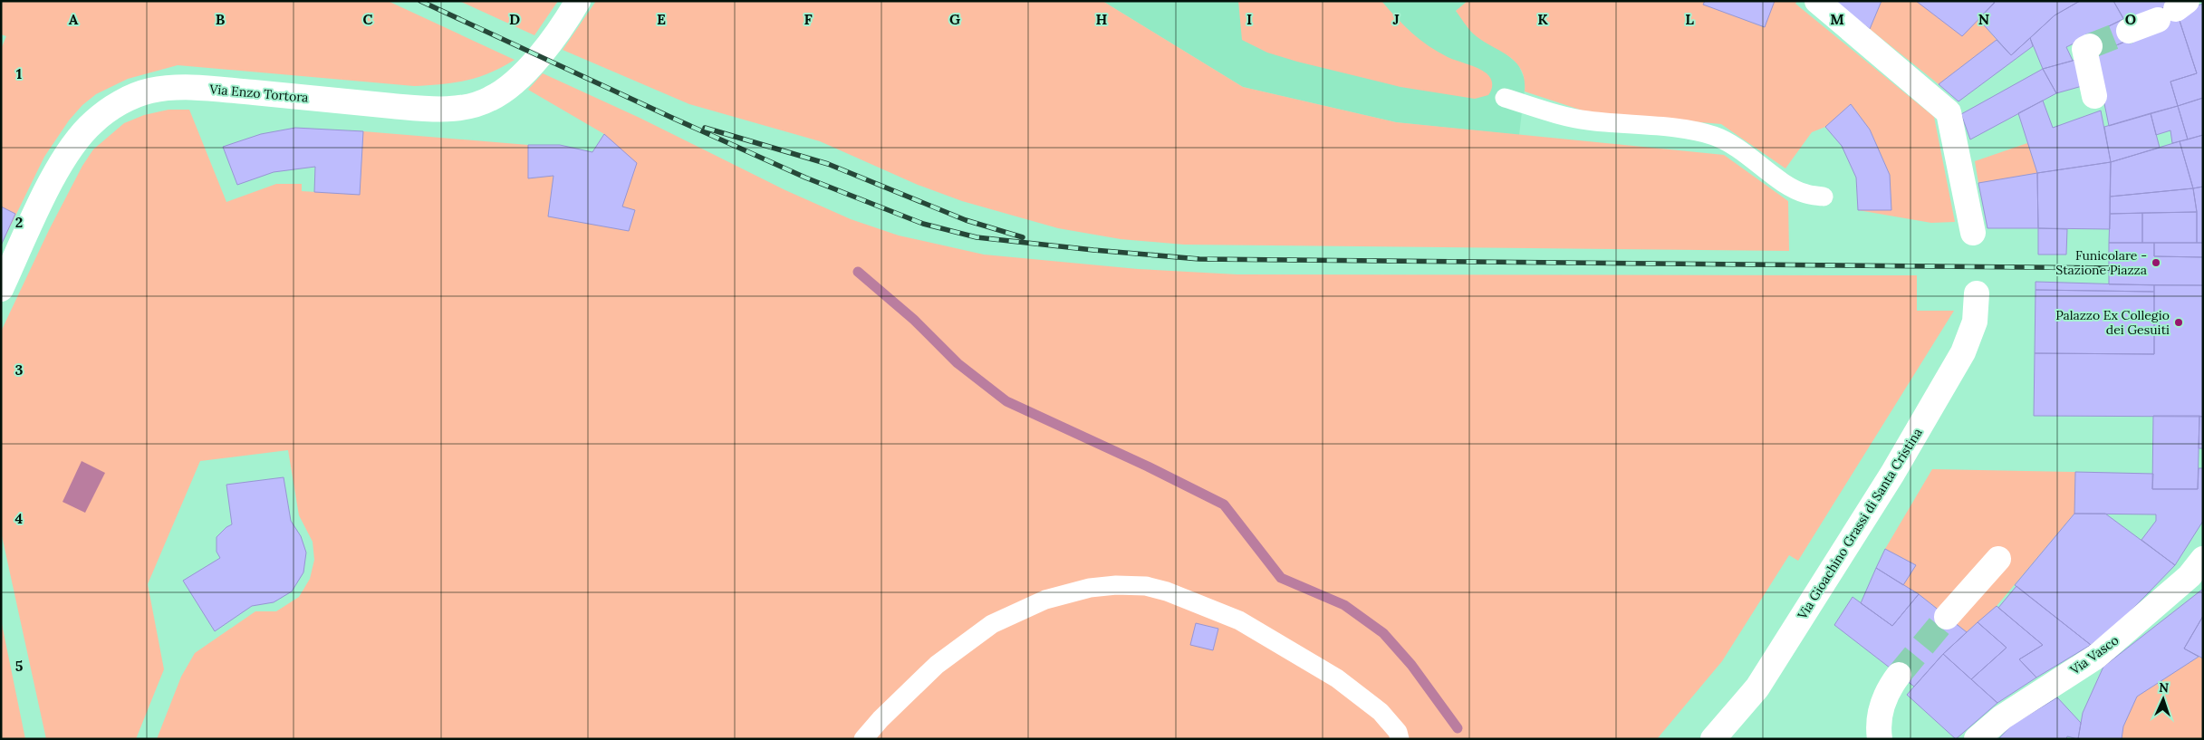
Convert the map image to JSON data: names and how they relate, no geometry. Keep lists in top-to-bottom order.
{
  "streets": {
    "street": ["Via Enzo Tortora", "Via Gioachino Grassi di Santa Cristina", "Via Vasco"]
  },
  "places": ["Funicolare - Stazione Piazza", "Palazzo Ex Collegio dei Gesuiti"],
  "north": "top",
  "grid": {
    "columns": [
      "A",
      "B",
      "C",
      "D",
      "E",
      "F",
      "G",
      "H",
      "I",
      "J",
      "K",
      "L",
      "M",
      "N",
      "O"
    ],
    "rows": [
      "1",
      "2",
      "3",
      "4",
      "5"
    ]
  }
}
